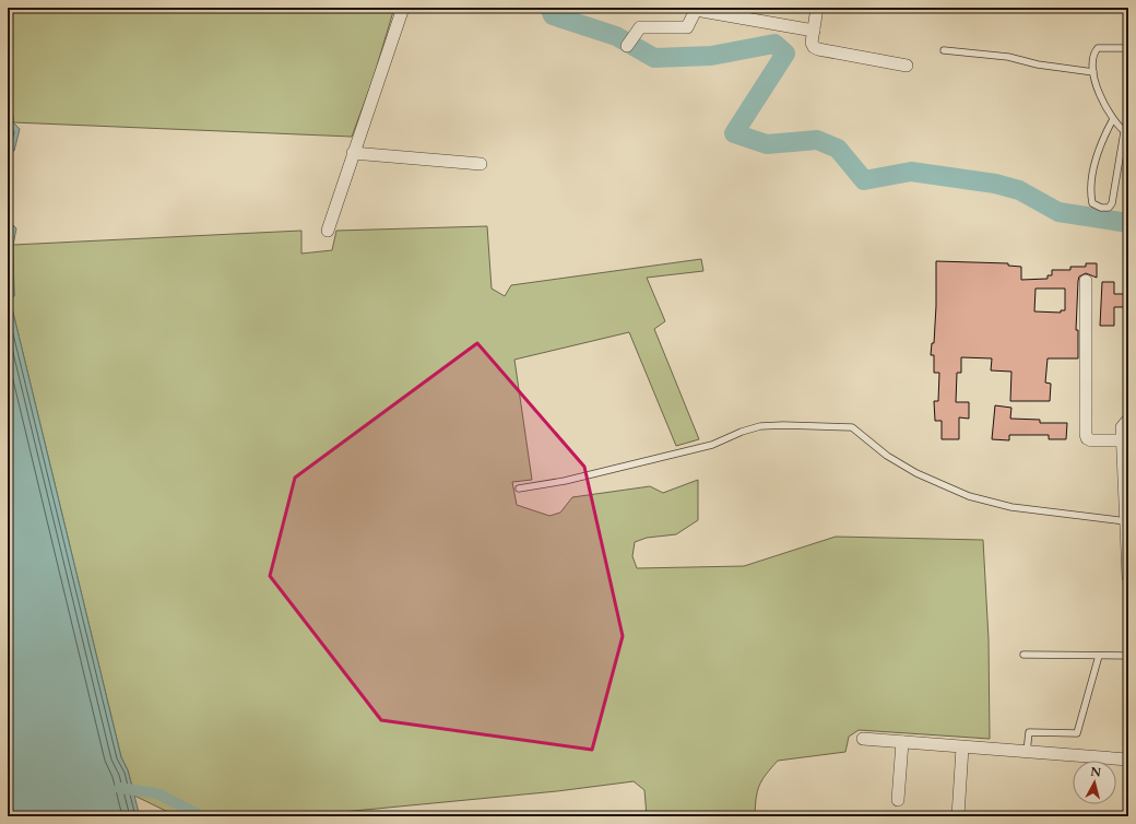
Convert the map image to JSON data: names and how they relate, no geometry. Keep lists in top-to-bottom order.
{
  "north": "top"
}
